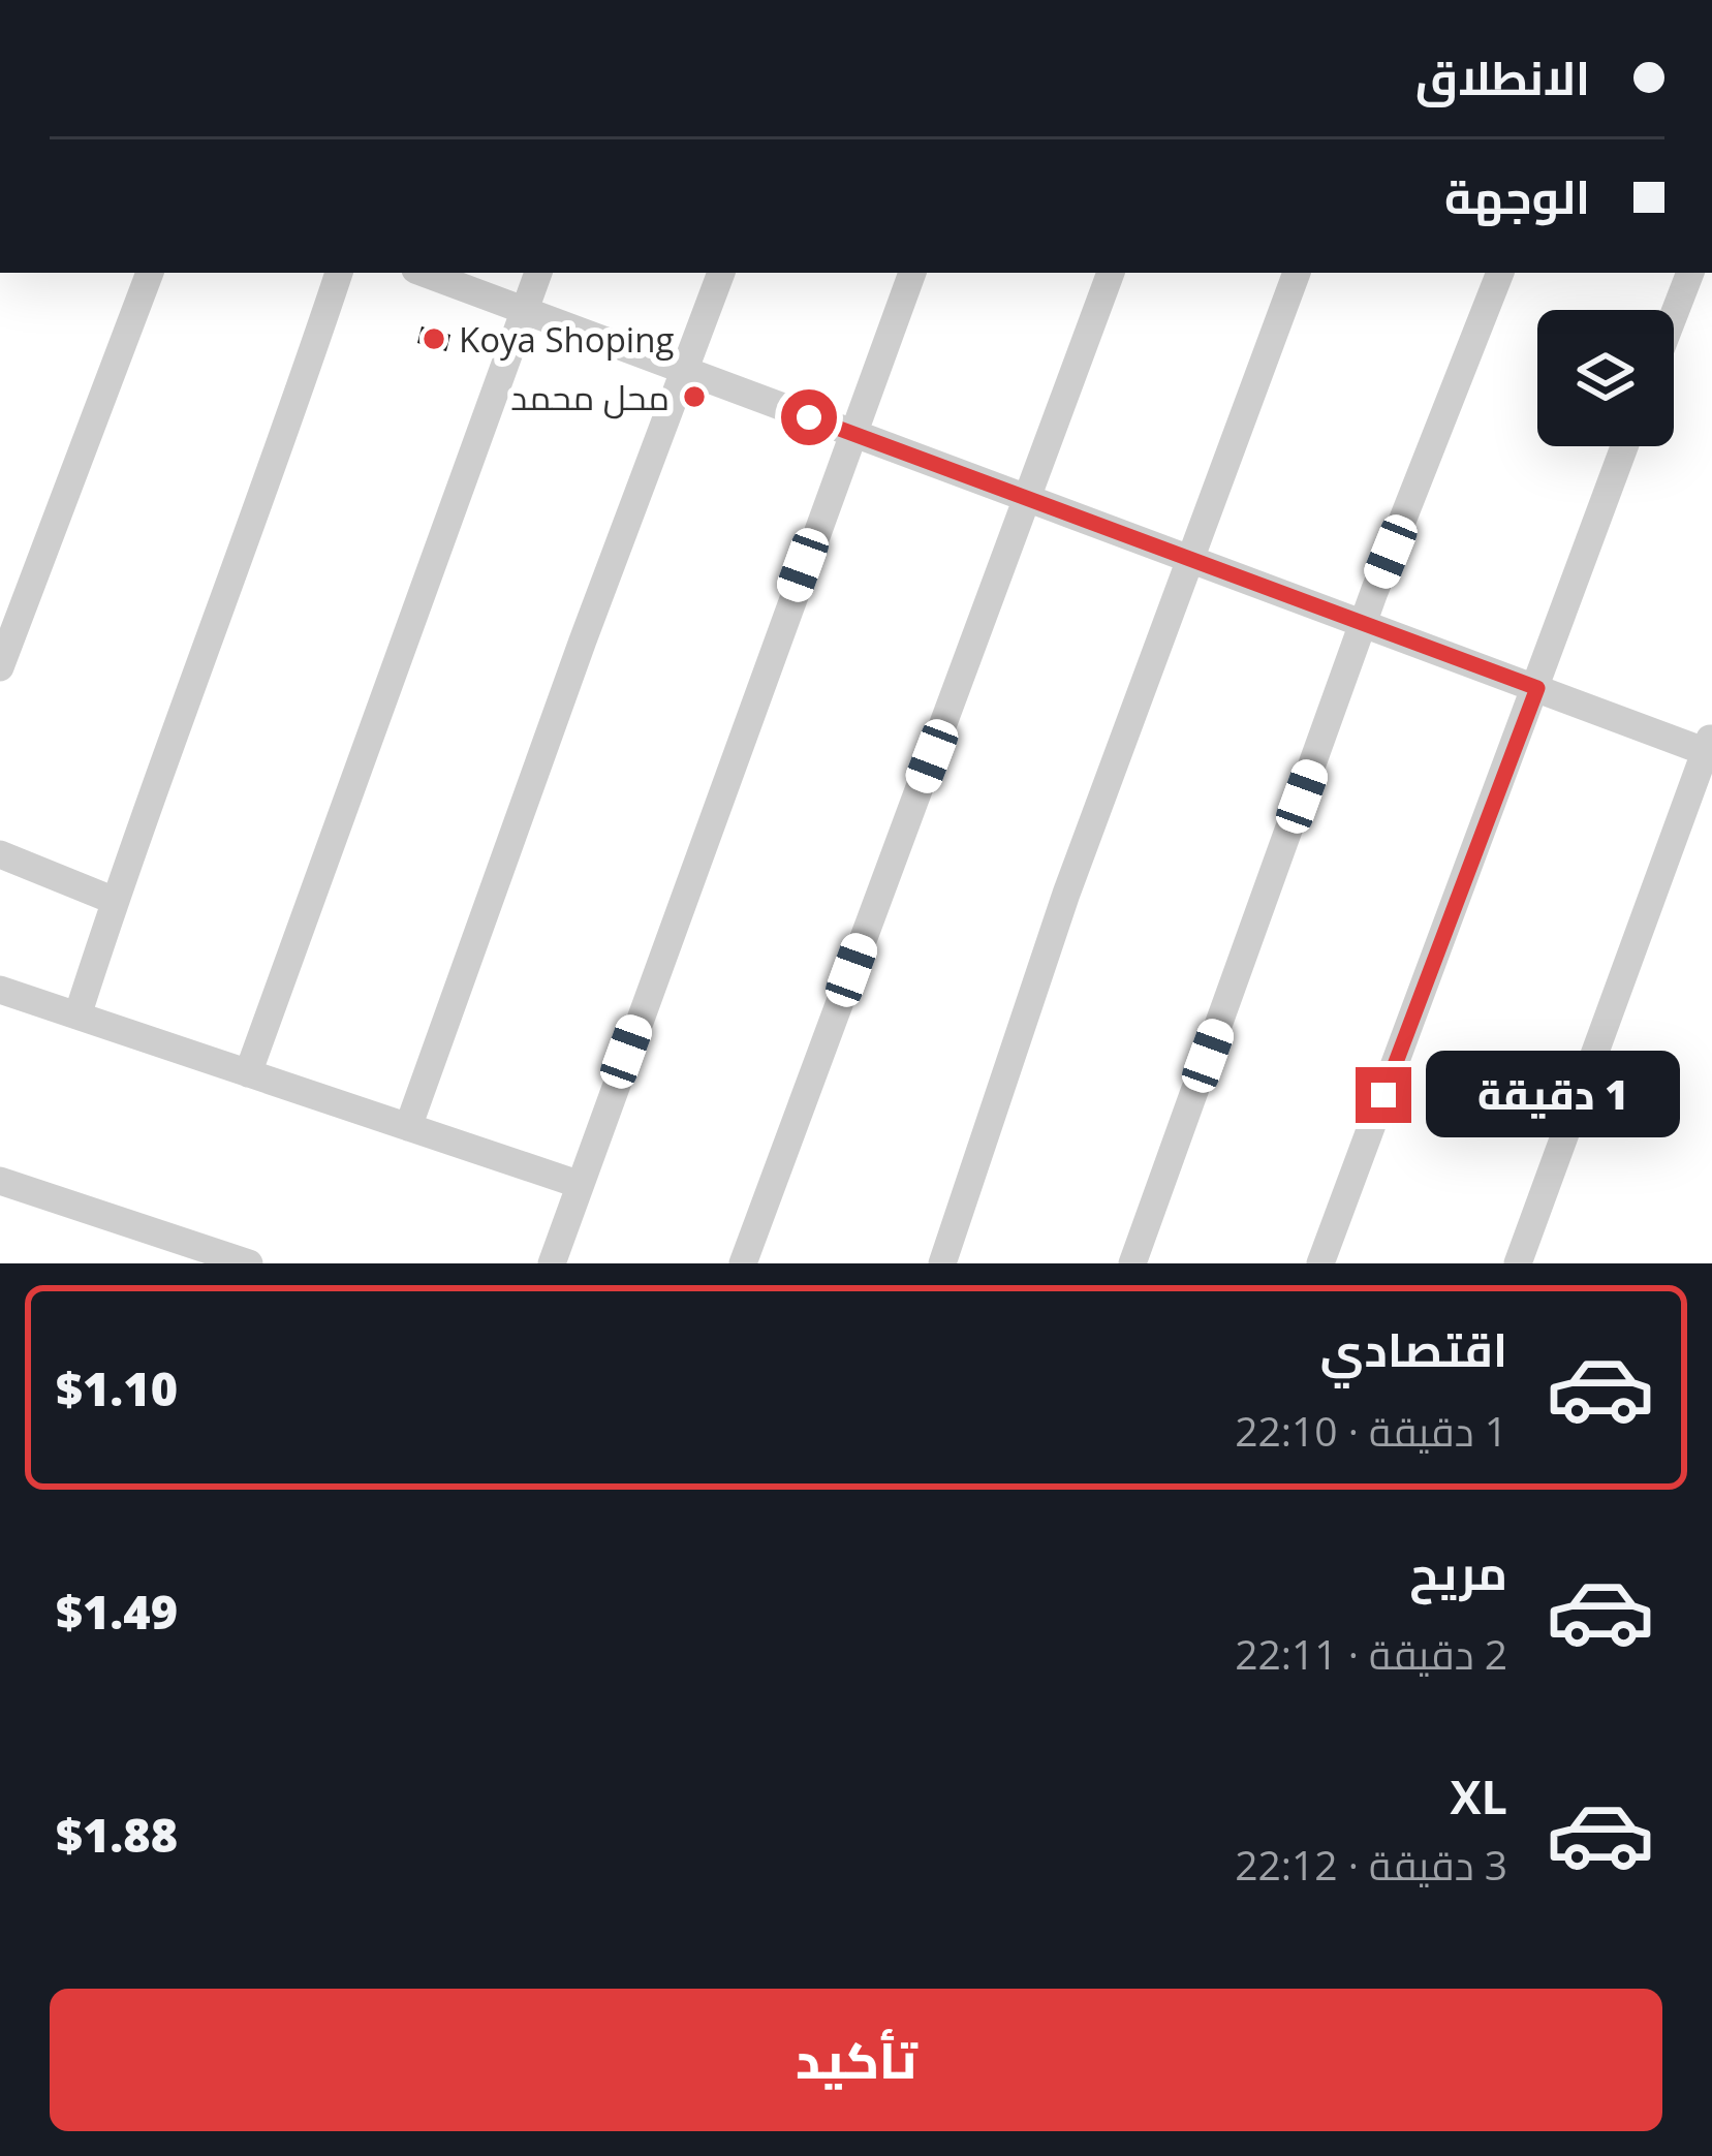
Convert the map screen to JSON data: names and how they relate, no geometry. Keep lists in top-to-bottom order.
{
  "places": ["Koya Shoping", "محل محمد"],
  "page": {
    "banner": ["الانطلاق", "الوجهة"],
    "bubble": "1 دقيقة",
    "list": [
      {
        "name": "اقتصادي",
        "note": "1 دقيقة · 22:10",
        "value": "$1.10"
      },
      {
        "name": "مريح",
        "note": "2 دقيقة · 22:11",
        "value": "$1.49"
      },
      {
        "name": "XL",
        "note": "3 دقيقة · 22:12",
        "value": "$1.88"
      }
    ],
    "buttons": "تأكيد"
  }
}
